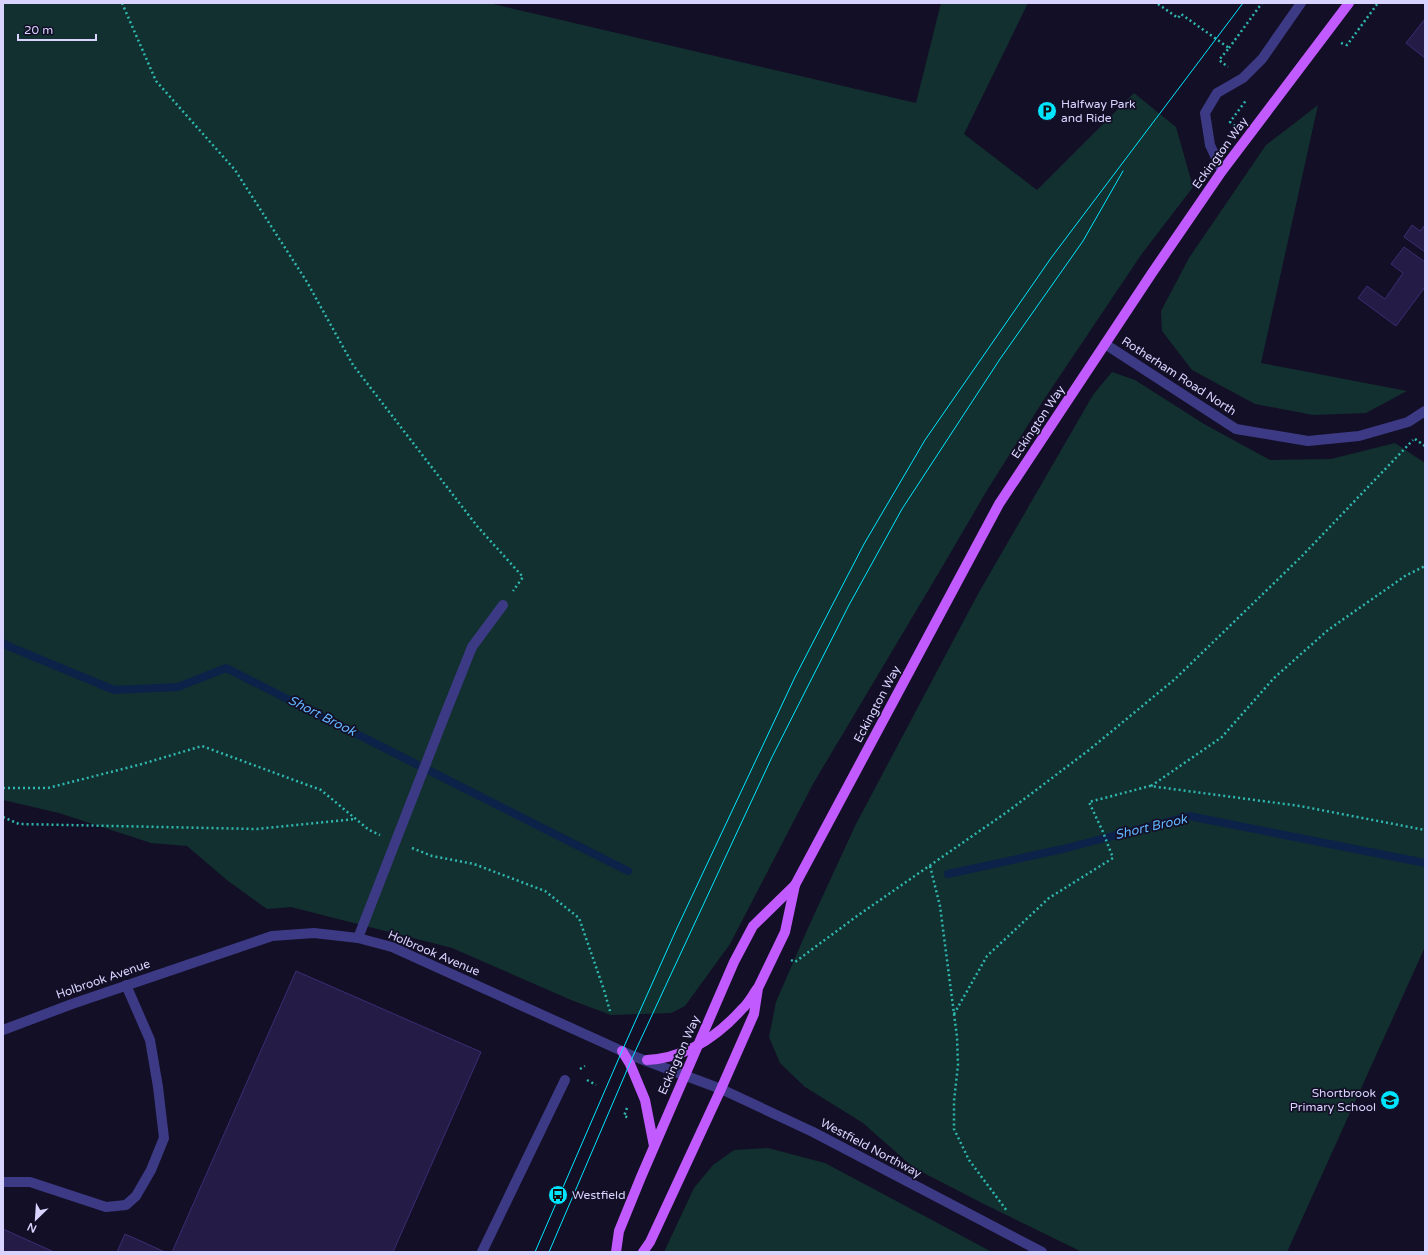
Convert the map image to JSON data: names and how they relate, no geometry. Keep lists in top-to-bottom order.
{
  "streets": {
    "main road": ["Eckington Way"],
    "street": ["Rotherham Road North", "Holbrook Avenue", "Westfield Northway"]
  },
  "crossings": [
    ["Eckington Way", "Rotherham Road North"],
    ["Eckington Way", "Holbrook Avenue"],
    ["Eckington Way", "Westfield Northway"],
    ["Holbrook Avenue", "Westfield Northway"]
  ],
  "water": ["Short Brook"],
  "places": {
    "parking": ["Halfway Park and Ride"],
    "school or university": ["Shortbrook Primary School"],
    "bus stop": ["Westfield"]
  },
  "scale_bar": "20 m",
  "north": "bottom left"
}
